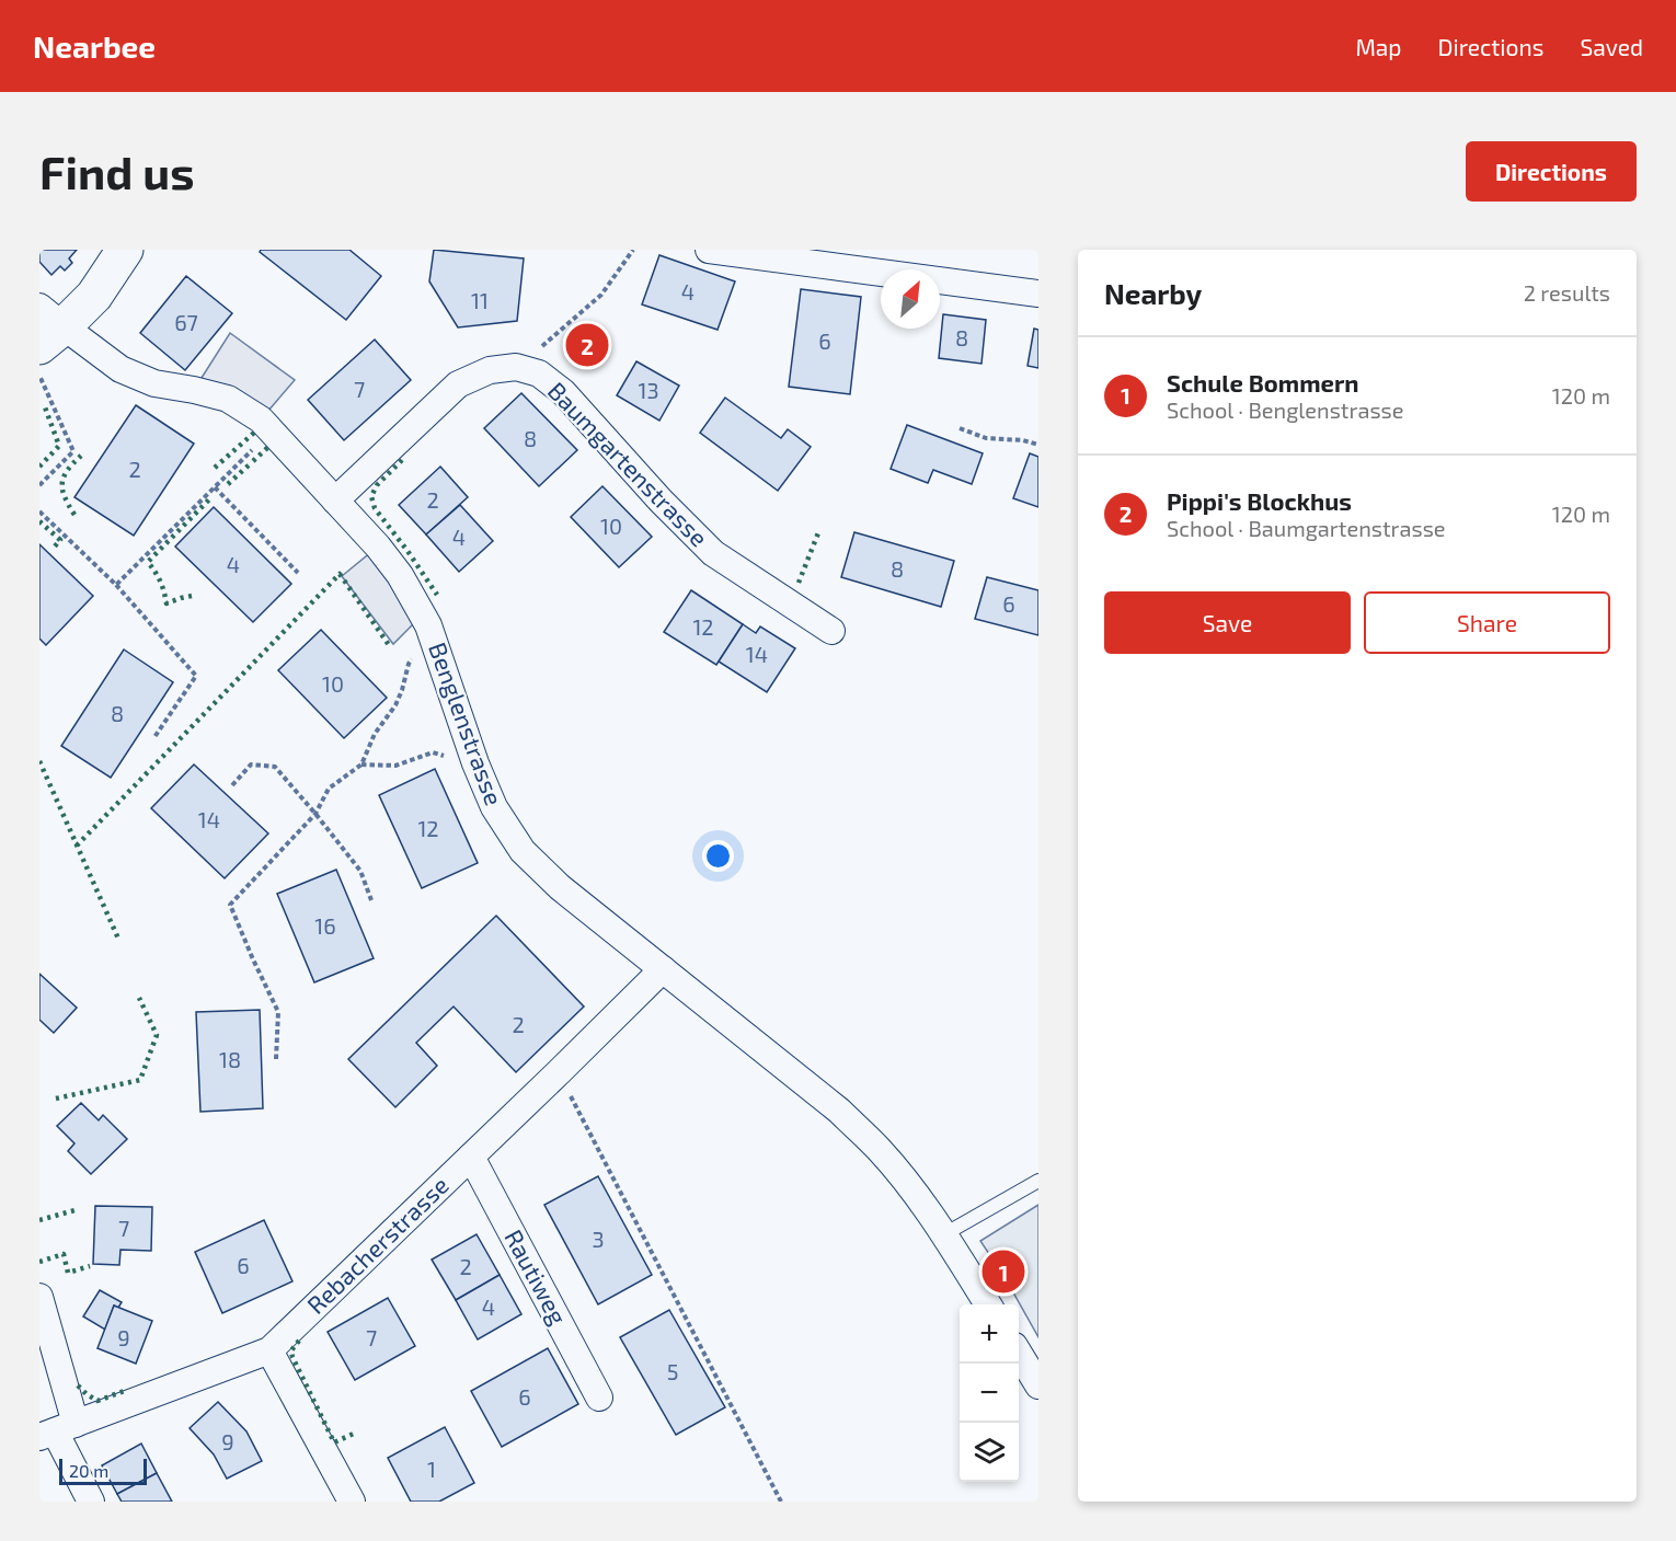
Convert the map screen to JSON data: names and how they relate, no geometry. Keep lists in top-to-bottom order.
{
  "streets": {
    "street": [
      "Baumgartenstrasse",
      "Benglenstrasse",
      "Rebacherstrasse",
      "Rautiweg"
    ]
  },
  "crossings": [
    ["Benglenstrasse", "Rebacherstrasse"],
    ["Rebacherstrasse", "Rautiweg"]
  ],
  "house_numbers": [
    "4",
    "11",
    "67",
    "8",
    "6",
    "7",
    "13",
    "8",
    "2",
    "2",
    "10",
    "4",
    "4",
    "8",
    "6",
    "12",
    "14",
    "10",
    "8",
    "14",
    "12",
    "16",
    "2",
    "18",
    "7",
    "3",
    "6",
    "2",
    "4",
    "9",
    "7",
    "5",
    "6",
    "9",
    "1"
  ],
  "scale_bar": "20 m",
  "north": "top right",
  "page": {
    "header": "Nearbee",
    "nav": ["Map", "Directions", "Saved"],
    "buttons": [
      "Directions",
      ["Save", "Share"]
    ],
    "title": "Find us",
    "heading": ["Nearby", "2 results"],
    "pins": ["2", "1"],
    "list": [
      {
        "mark": "1",
        "name": "Schule Bommern",
        "note": "School · Benglenstrasse",
        "value": "120 m"
      },
      {
        "mark": "2",
        "name": "Pippi's Blockhus",
        "note": "School · Baumgartenstrasse",
        "value": "120 m"
      }
    ],
    "map_buttons": ["+", "−"],
    "scale": "20 m"
  }
}
